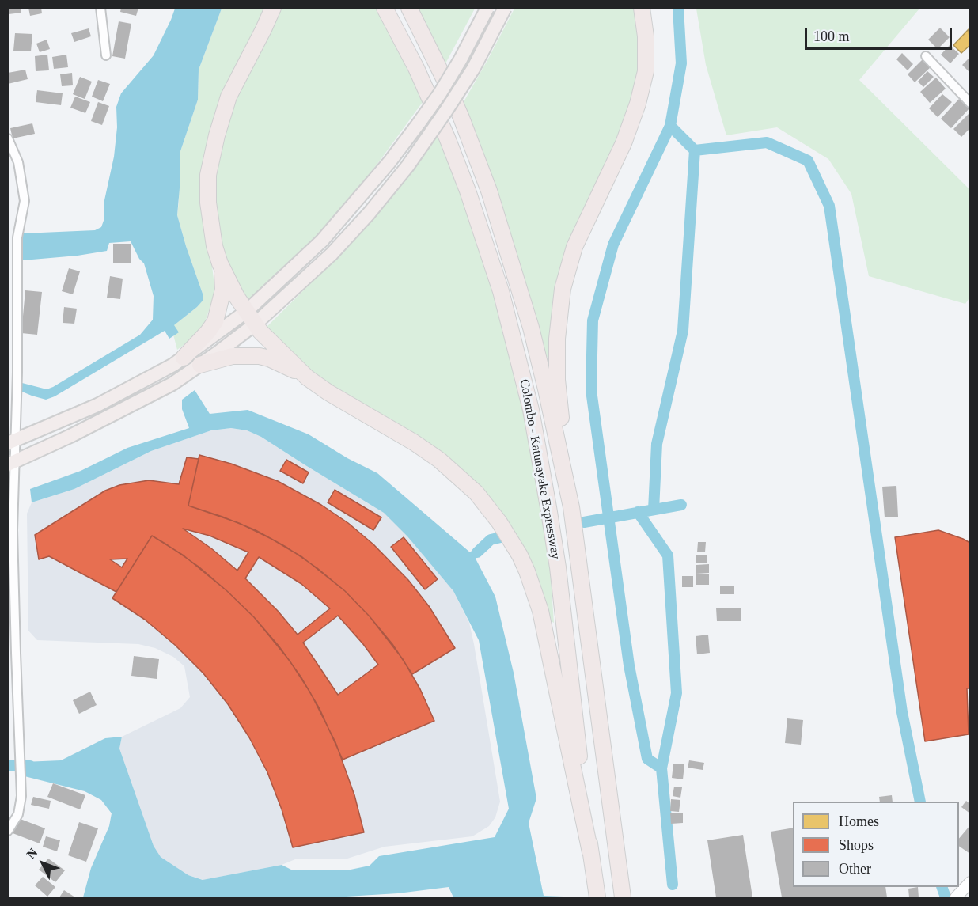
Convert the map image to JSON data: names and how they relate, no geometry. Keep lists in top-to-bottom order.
{
  "streets": {
    "highway": ["Colombo - Katunayake Expressway"]
  },
  "legend": ["Homes", "Shops", "Other"],
  "scale_bar": "100 m",
  "north": "top left"
}
